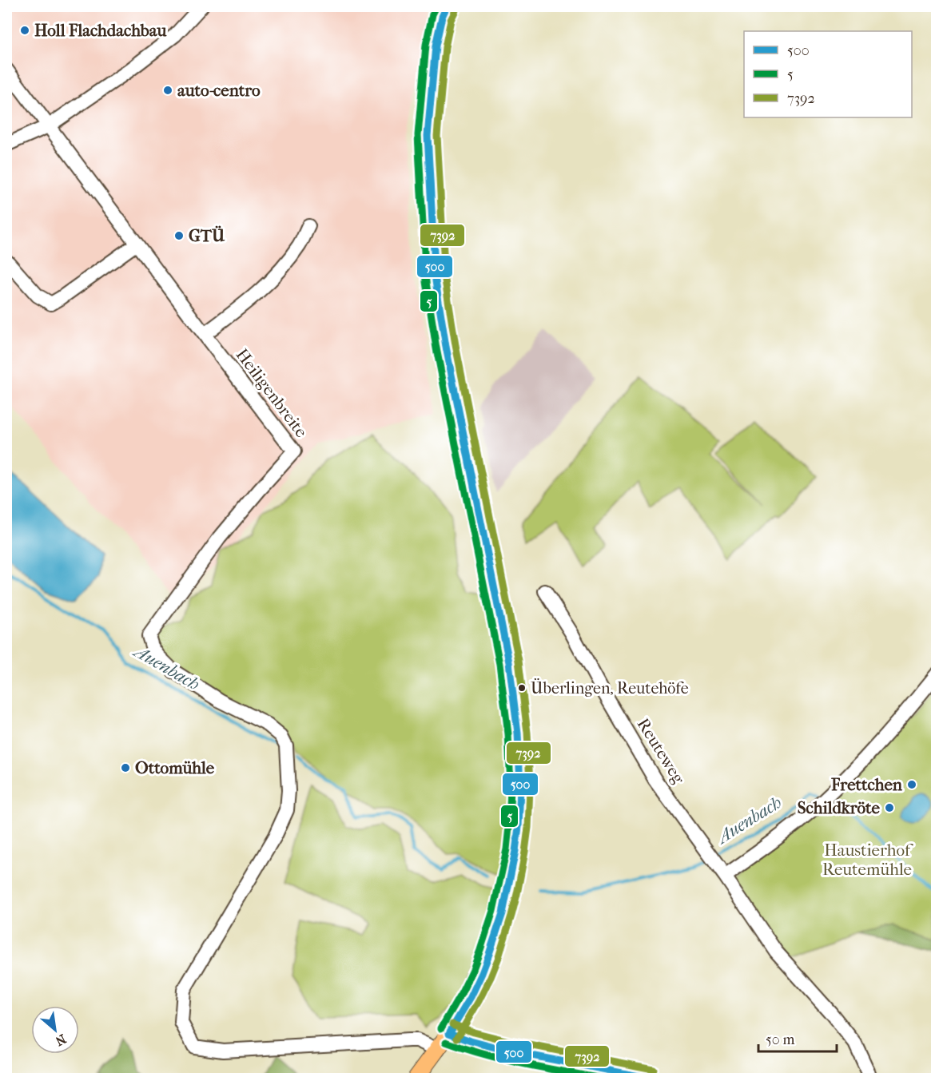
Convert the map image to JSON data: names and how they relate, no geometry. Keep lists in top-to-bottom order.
{
  "streets": {
    "street": ["Heiligenbreite", "Reuteweg"]
  },
  "water": ["Auenbach"],
  "parks": ["Haustierhof Reutemühle"],
  "places": [
    "Holl Flachdachbau",
    "auto-centro",
    "GTÜ",
    "Überlingen, Reutehöfe",
    "Ottomühle",
    "Frettchen",
    "Schildkröte"
  ],
  "lines": ["transit line 500", "transit line 5", "transit line 7392"],
  "legend": ["500", "5", "7392"],
  "scale_bar": "50 m",
  "north": "bottom right"
}
